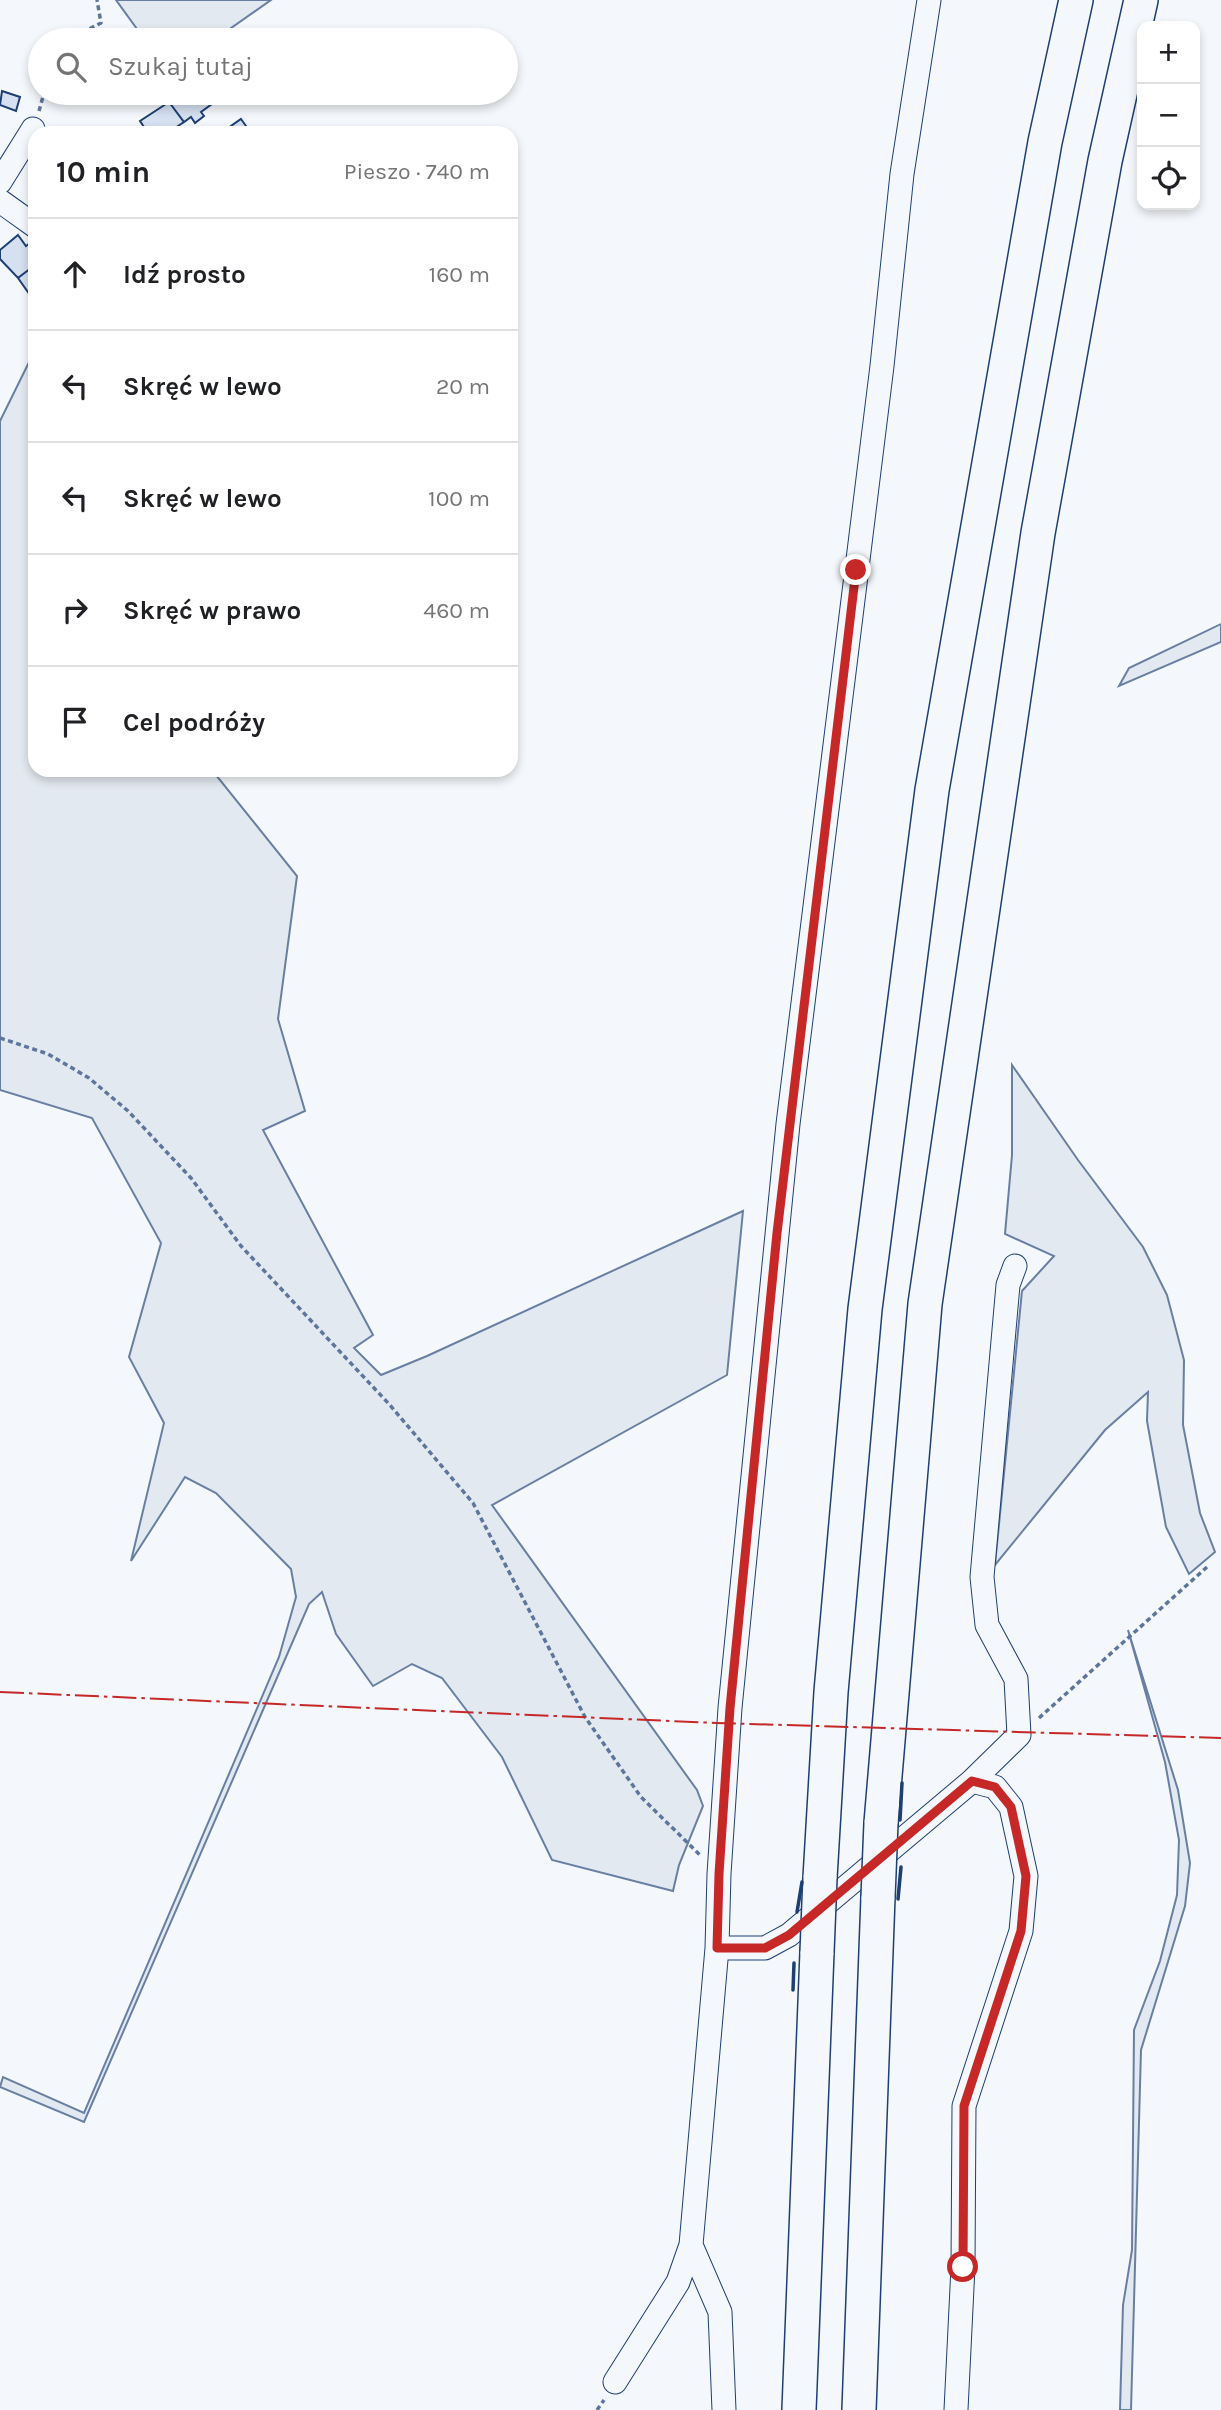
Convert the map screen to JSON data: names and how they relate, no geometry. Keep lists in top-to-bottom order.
{
  "page": {
    "map_buttons": ["+", "−"],
    "search": "Szukaj tutaj",
    "heading": ["10 min", "Pieszo · 740 m"],
    "list": [
      ["Idź prosto", "160 m"],
      ["Skręć w lewo", "20 m"],
      ["Skręć w lewo", "100 m"],
      ["Skręć w prawo", "460 m"],
      "Cel podróży"
    ]
  }
}
